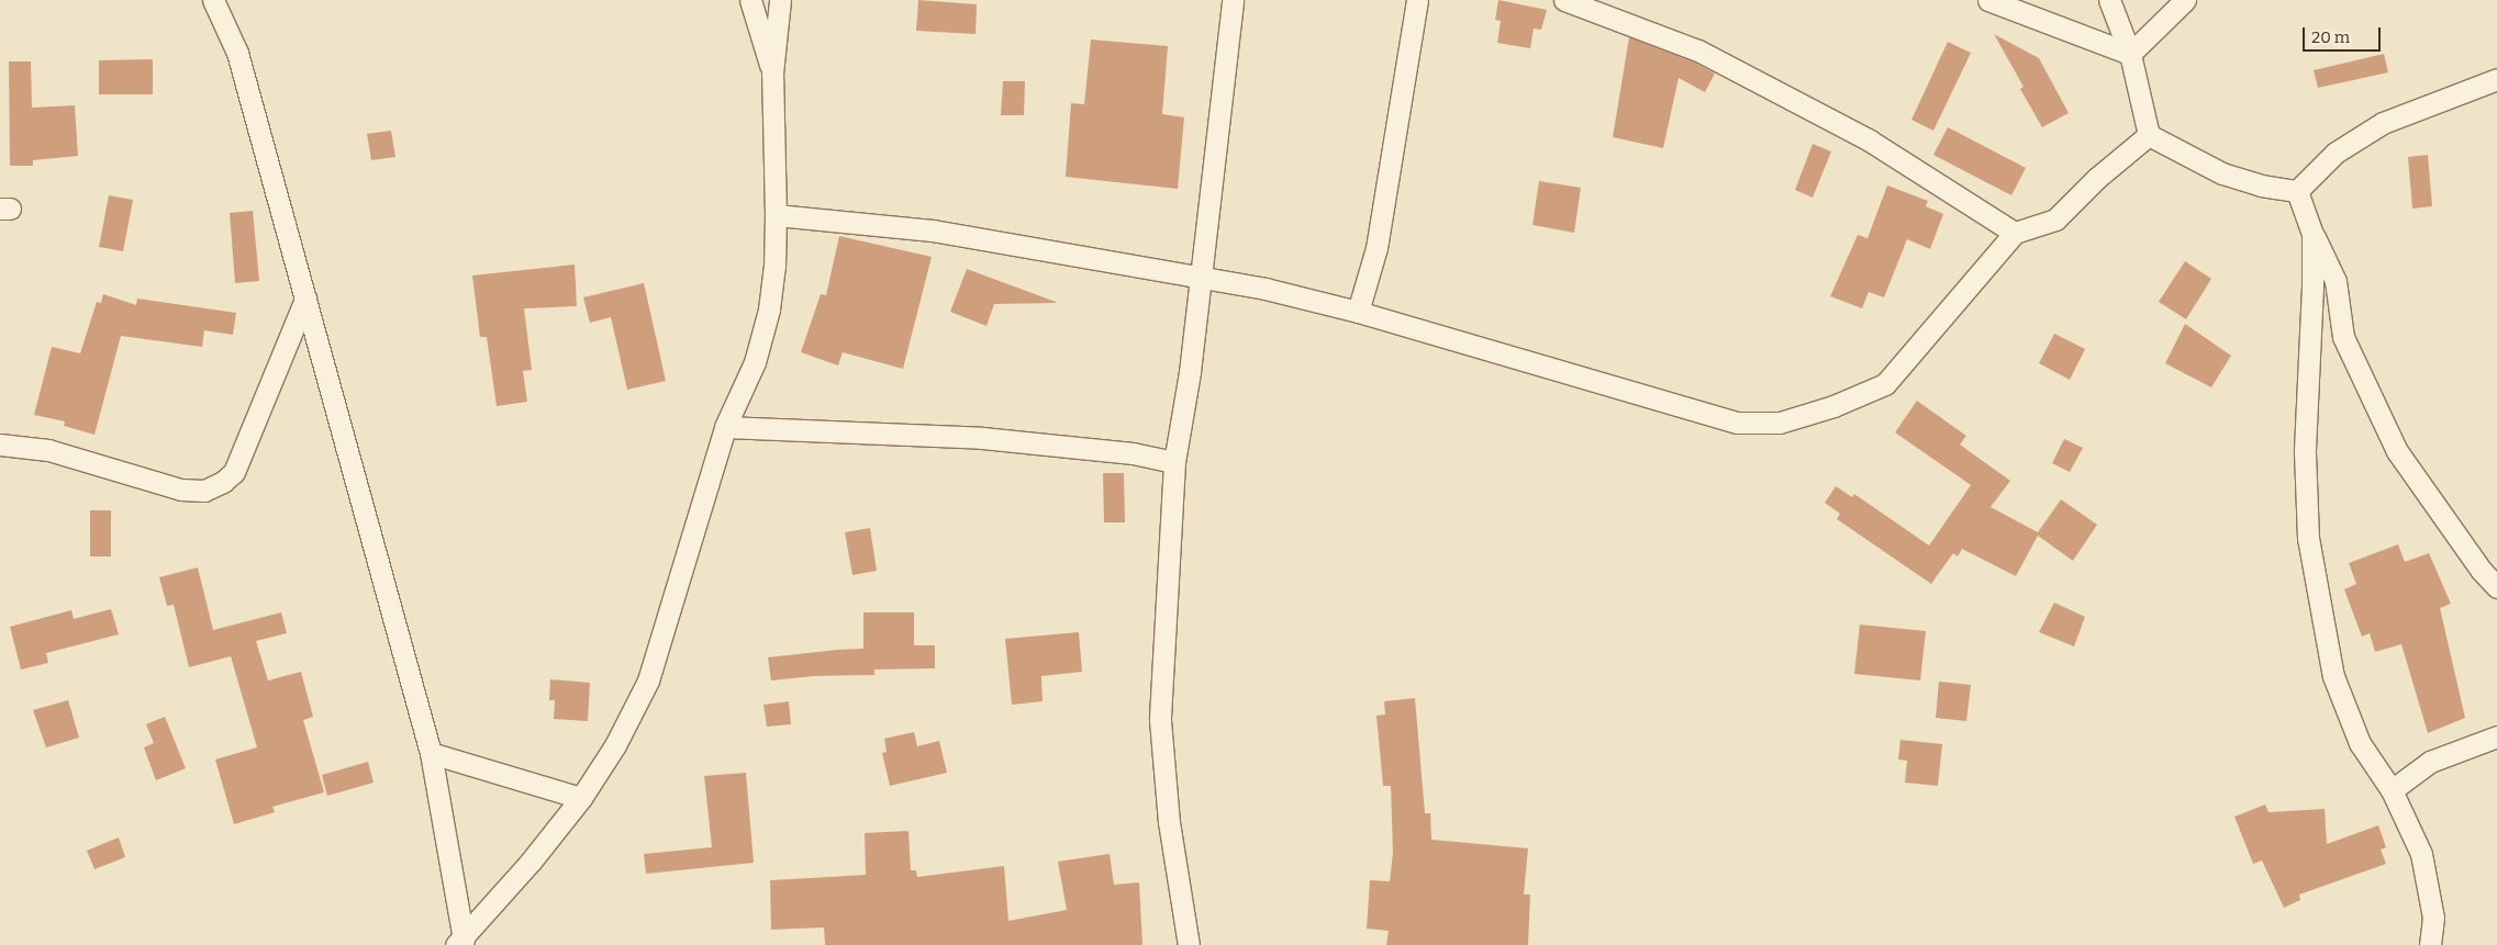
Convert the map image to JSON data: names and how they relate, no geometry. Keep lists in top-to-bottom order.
{
  "scale_bar": "20 m"
}
